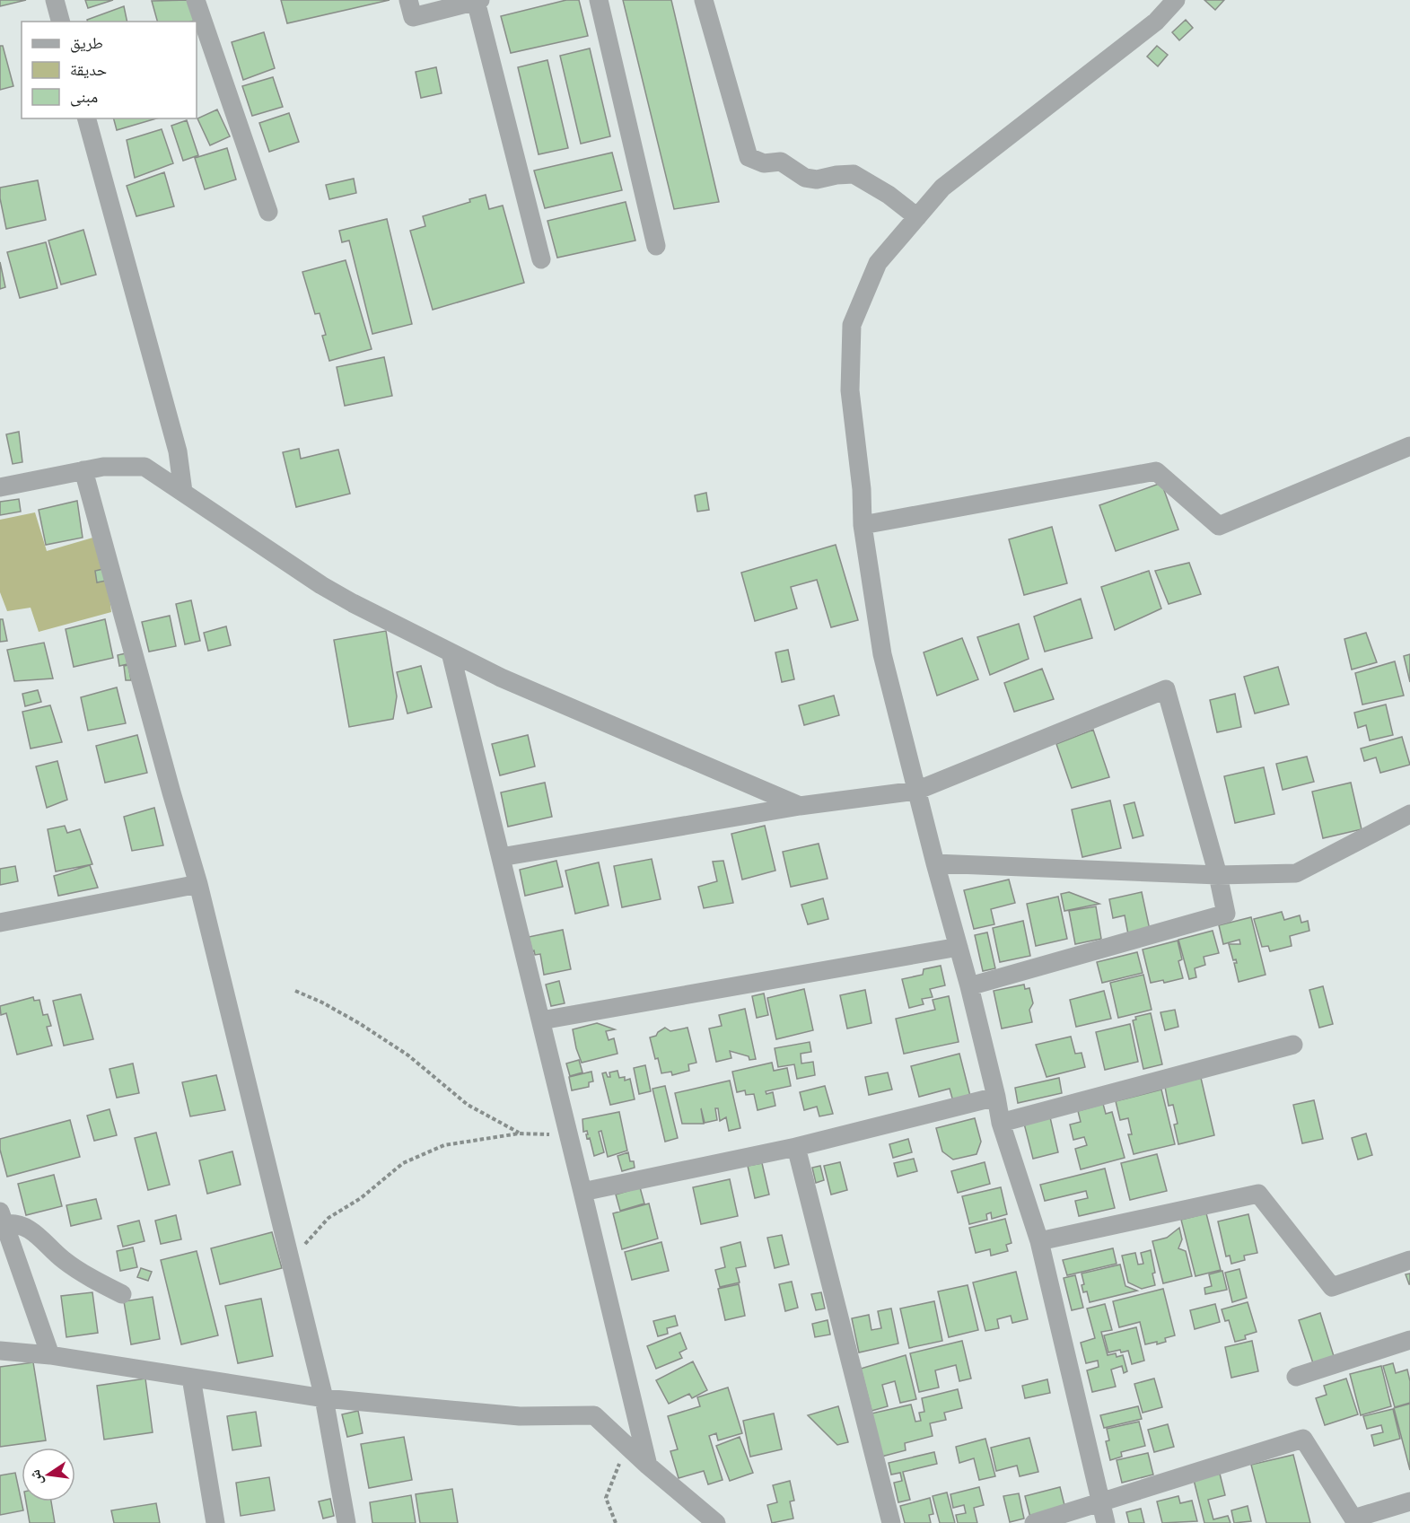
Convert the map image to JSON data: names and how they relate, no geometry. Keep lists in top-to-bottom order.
{
  "legend": ["طريق", "حديقة", "مبنى"],
  "north": "left"
}
